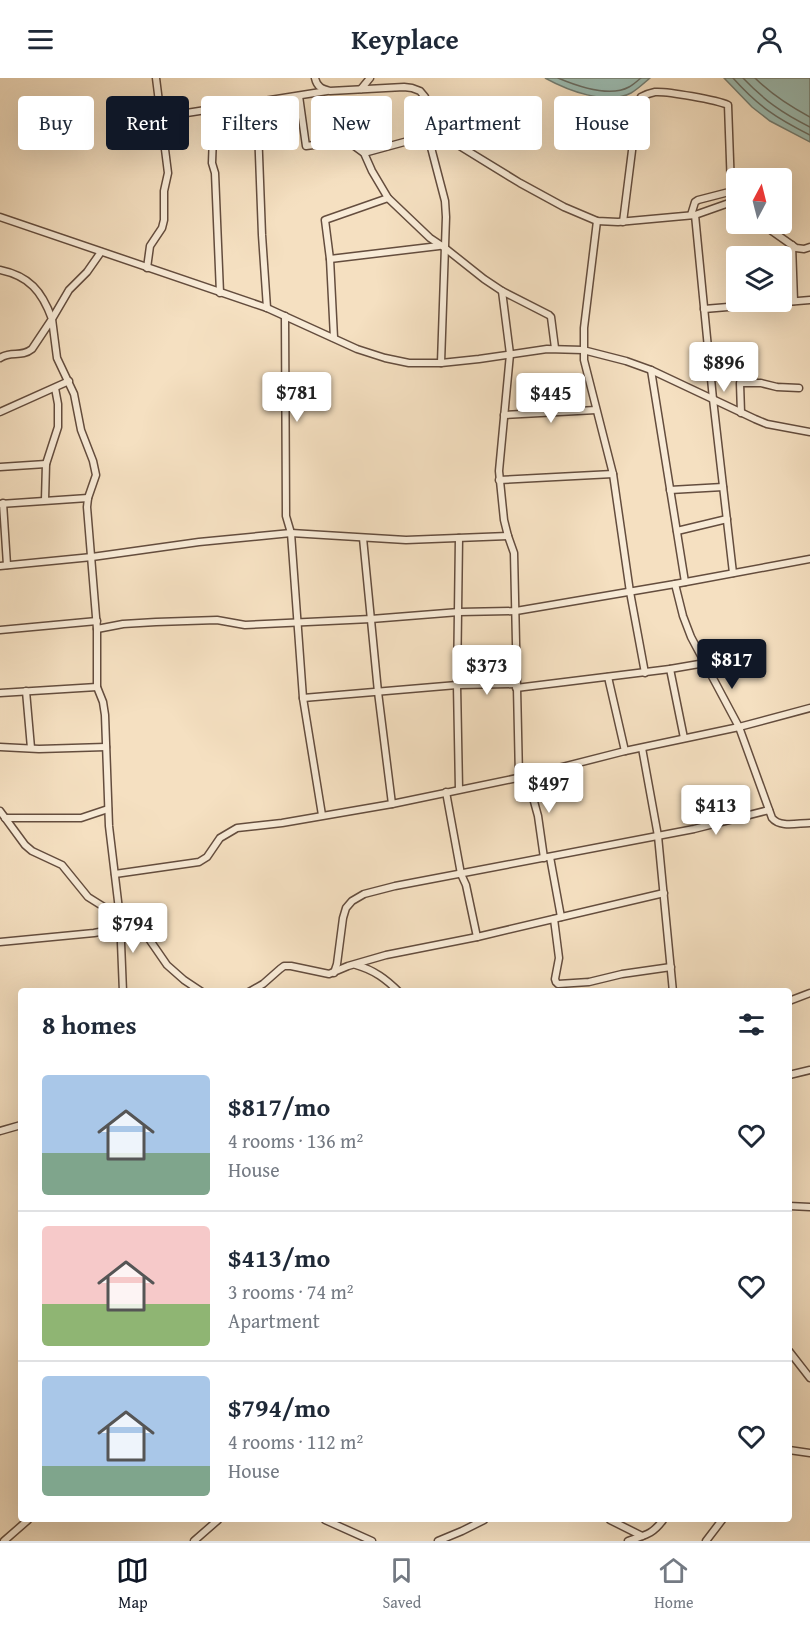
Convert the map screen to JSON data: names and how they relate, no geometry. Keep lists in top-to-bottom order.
{
  "north": "top",
  "page": {
    "header": "Keyplace",
    "chip": [
      "Buy",
      "Rent",
      "Filters",
      "New",
      "Apartment",
      "House"
    ],
    "price": [
      "$896",
      "$781",
      "$445",
      "$817",
      "$373",
      "$497",
      "$413",
      "$794"
    ],
    "heading": "8 homes",
    "list": [
      {
        "name": "$817/mo",
        "note": "4 rooms · 136 m² · House"
      },
      {
        "name": "$413/mo",
        "note": "3 rooms · 74 m² · Apartment"
      },
      {
        "name": "$794/mo",
        "note": "4 rooms · 112 m² · House"
      }
    ],
    "tabs": ["Map", "Saved", "Home"]
  }
}
